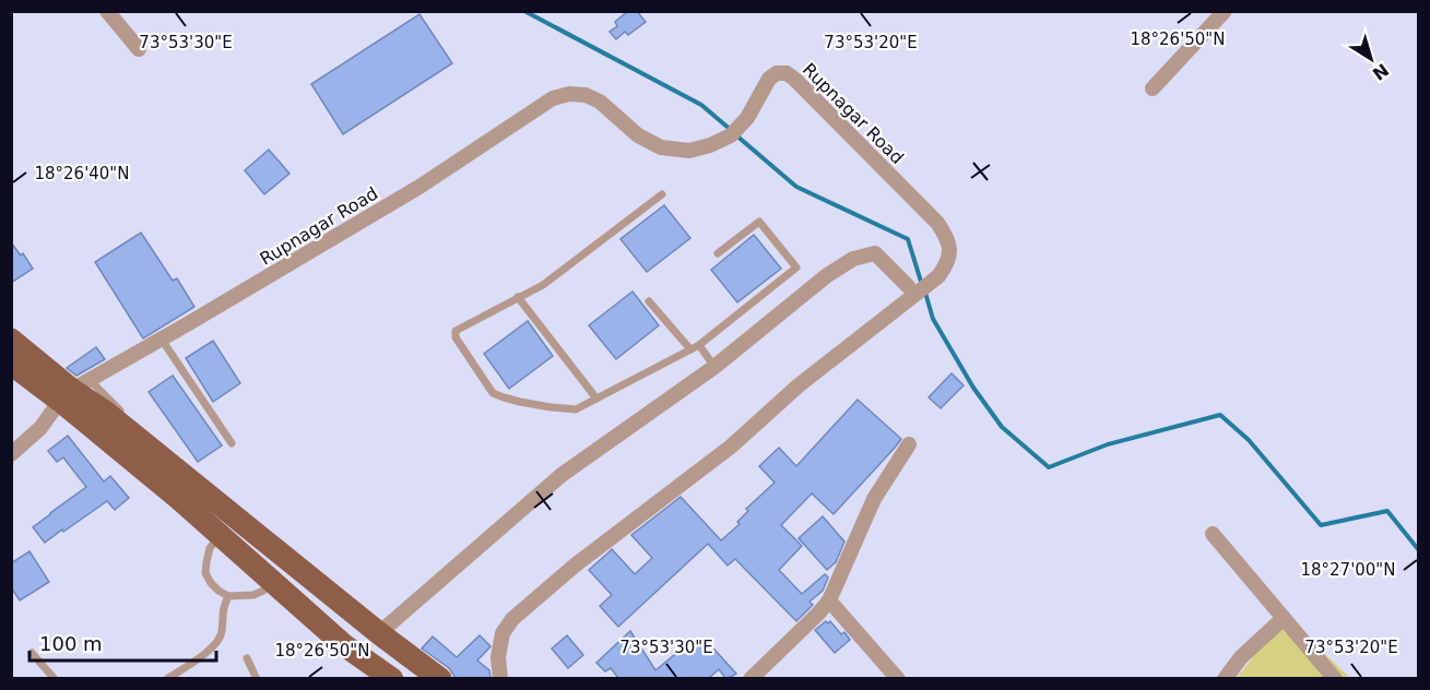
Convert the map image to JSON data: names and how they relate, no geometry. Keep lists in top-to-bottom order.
{
  "streets": {
    "street": ["Rupnagar Road"]
  },
  "scale_bar": "100 m",
  "north": "bottom right",
  "coordinates": [
    "18°26'50\"N",
    "73°53'30\"E",
    "73°53'20\"E",
    "18°26'40\"N",
    "18°27'00\"N"
  ]
}
